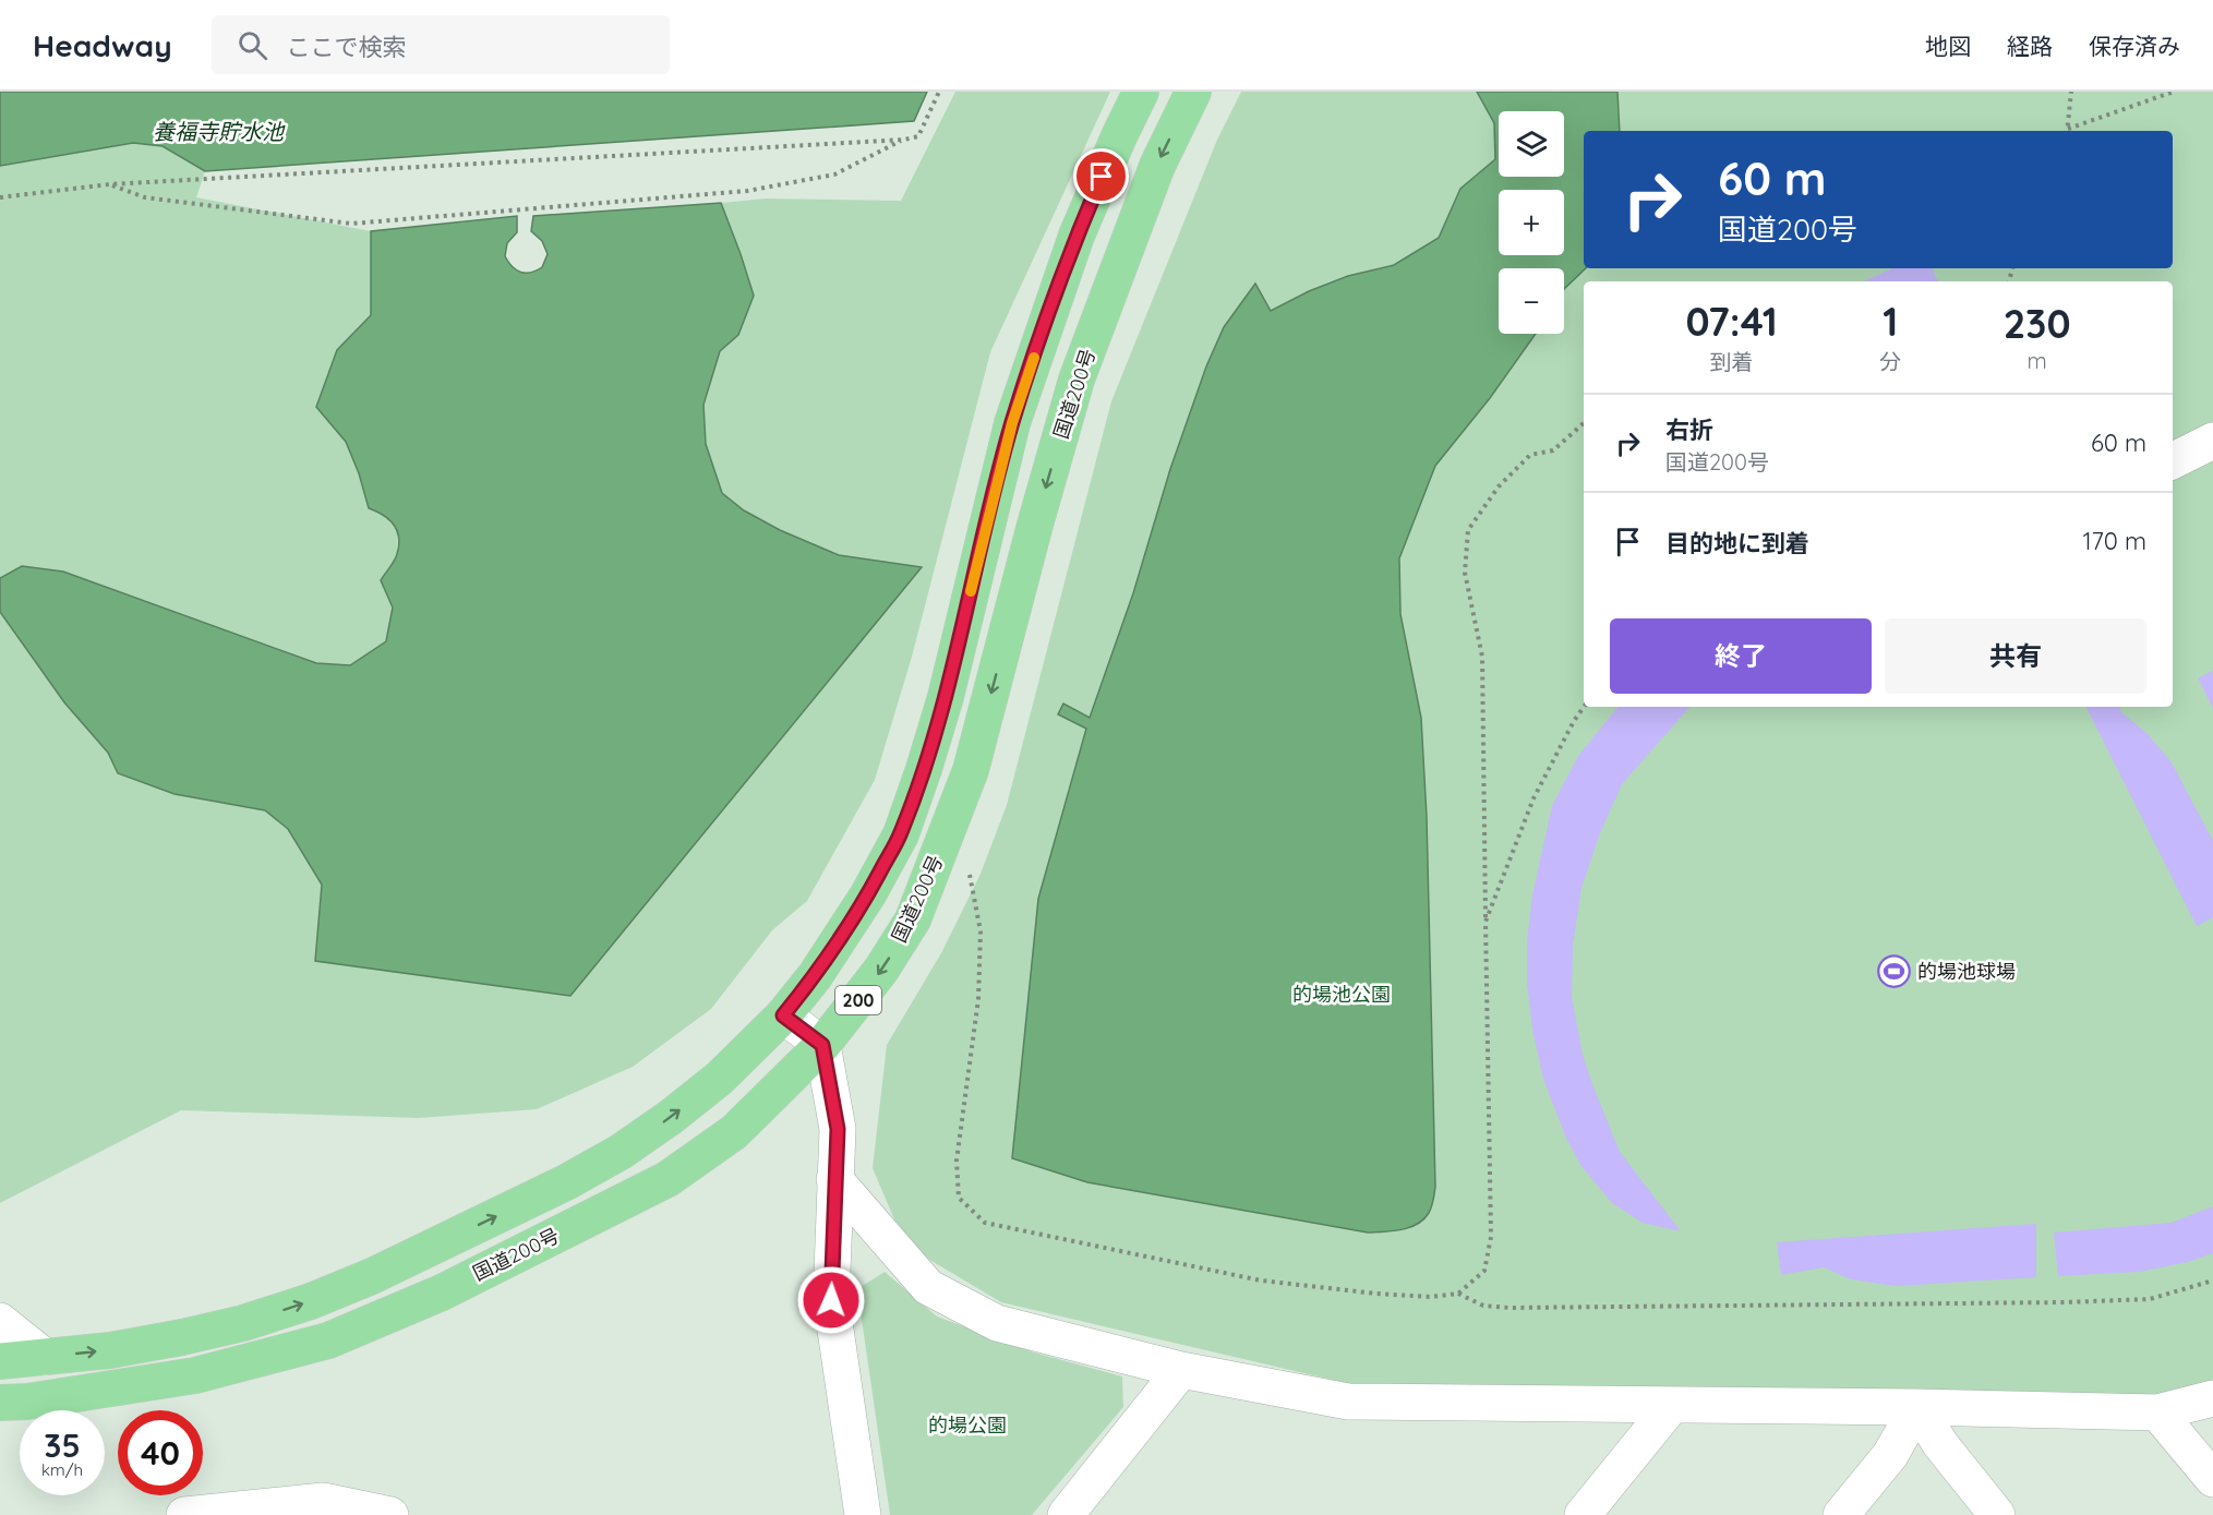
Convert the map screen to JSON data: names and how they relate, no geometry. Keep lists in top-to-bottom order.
{
  "streets": {
    "highway": ["国道200号", "200"]
  },
  "water": ["養福寺貯水池"],
  "parks": ["的場池公園", "的場公園"],
  "places": {
    "sports": ["的場池球場"]
  },
  "page": {
    "header": "Headway",
    "search": "ここで検索",
    "nav": ["地図", "経路", "保存済み"],
    "map_buttons": ["+", "−"],
    "turn": ["60 m", "国道200号"],
    "eta": [
      "07:41",
      "到着",
      "1",
      "分",
      "230",
      "m"
    ],
    "list": [
      {
        "name": "右折",
        "note": "国道200号",
        "value": "60 m"
      },
      {
        "name": "目的地に到着",
        "value": "170 m"
      }
    ],
    "buttons": ["終了", "共有"],
    "speed": "35 km/h",
    "limit": "40"
  }
}
